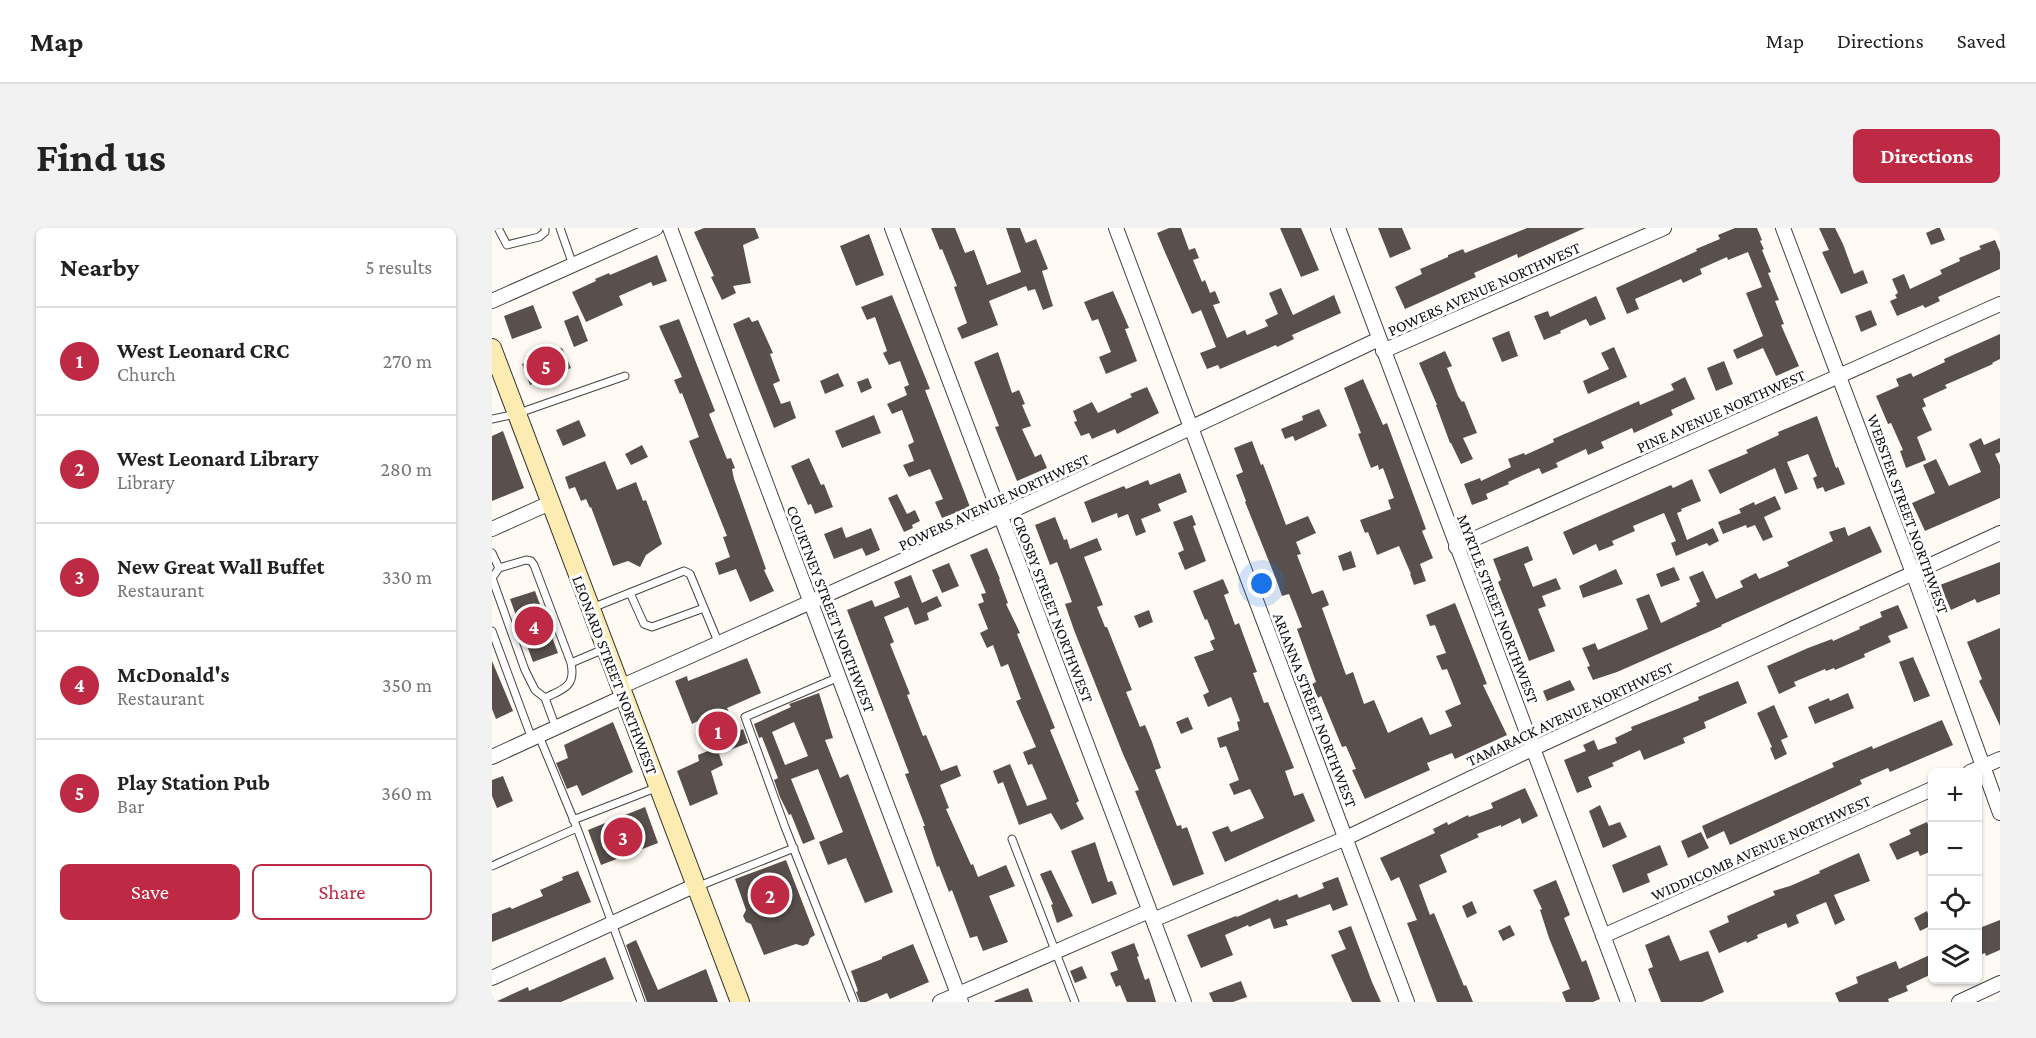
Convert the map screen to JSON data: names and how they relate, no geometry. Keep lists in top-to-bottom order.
{
  "streets": {
    "main road": ["LEONARD STREET NORTHWEST"],
    "street": [
      "POWERS AVENUE NORTHWEST",
      "PINE AVENUE NORTHWEST",
      "WEBSTER STREET NORTHWEST",
      "COURTNEY STREET NORTHWEST",
      "CROSBY STREET NORTHWEST",
      "MYRTLE STREET NORTHWEST",
      "ARIANNA STREET NORTHWEST",
      "TAMARACK AVENUE NORTHWEST",
      "WIDDICOMB AVENUE NORTHWEST"
    ]
  },
  "crossings": [
    ["POWERS AVENUE NORTHWEST", "COURTNEY STREET NORTHWEST"],
    ["POWERS AVENUE NORTHWEST", "CROSBY STREET NORTHWEST"],
    ["POWERS AVENUE NORTHWEST", "MYRTLE STREET NORTHWEST"],
    ["POWERS AVENUE NORTHWEST", "LEONARD STREET NORTHWEST"],
    ["POWERS AVENUE NORTHWEST", "ARIANNA STREET NORTHWEST"],
    ["PINE AVENUE NORTHWEST", "WEBSTER STREET NORTHWEST"],
    ["PINE AVENUE NORTHWEST", "MYRTLE STREET NORTHWEST"],
    ["WEBSTER STREET NORTHWEST", "TAMARACK AVENUE NORTHWEST"],
    ["COURTNEY STREET NORTHWEST", "TAMARACK AVENUE NORTHWEST"],
    ["CROSBY STREET NORTHWEST", "TAMARACK AVENUE NORTHWEST"],
    ["MYRTLE STREET NORTHWEST", "TAMARACK AVENUE NORTHWEST"],
    ["MYRTLE STREET NORTHWEST", "WIDDICOMB AVENUE NORTHWEST"],
    ["ARIANNA STREET NORTHWEST", "TAMARACK AVENUE NORTHWEST"]
  ],
  "page": {
    "header": "Map",
    "nav": ["Map", "Directions", "Saved"],
    "buttons": [
      "Directions",
      ["Save", "Share"]
    ],
    "title": "Find us",
    "heading": ["Nearby", "5 results"],
    "list": [
      {
        "mark": "1",
        "name": "West Leonard CRC",
        "note": "Church",
        "value": "270 m"
      },
      {
        "mark": "2",
        "name": "West Leonard Library",
        "note": "Library",
        "value": "280 m"
      },
      {
        "mark": "3",
        "name": "New Great Wall Buffet",
        "note": "Restaurant",
        "value": "330 m"
      },
      {
        "mark": "4",
        "name": "McDonald's",
        "note": "Restaurant",
        "value": "350 m"
      },
      {
        "mark": "5",
        "name": "Play Station Pub",
        "note": "Bar",
        "value": "360 m"
      }
    ],
    "pins": [
      "5",
      "4",
      "1",
      "3",
      "2"
    ],
    "map_buttons": ["+", "−"]
  }
}
